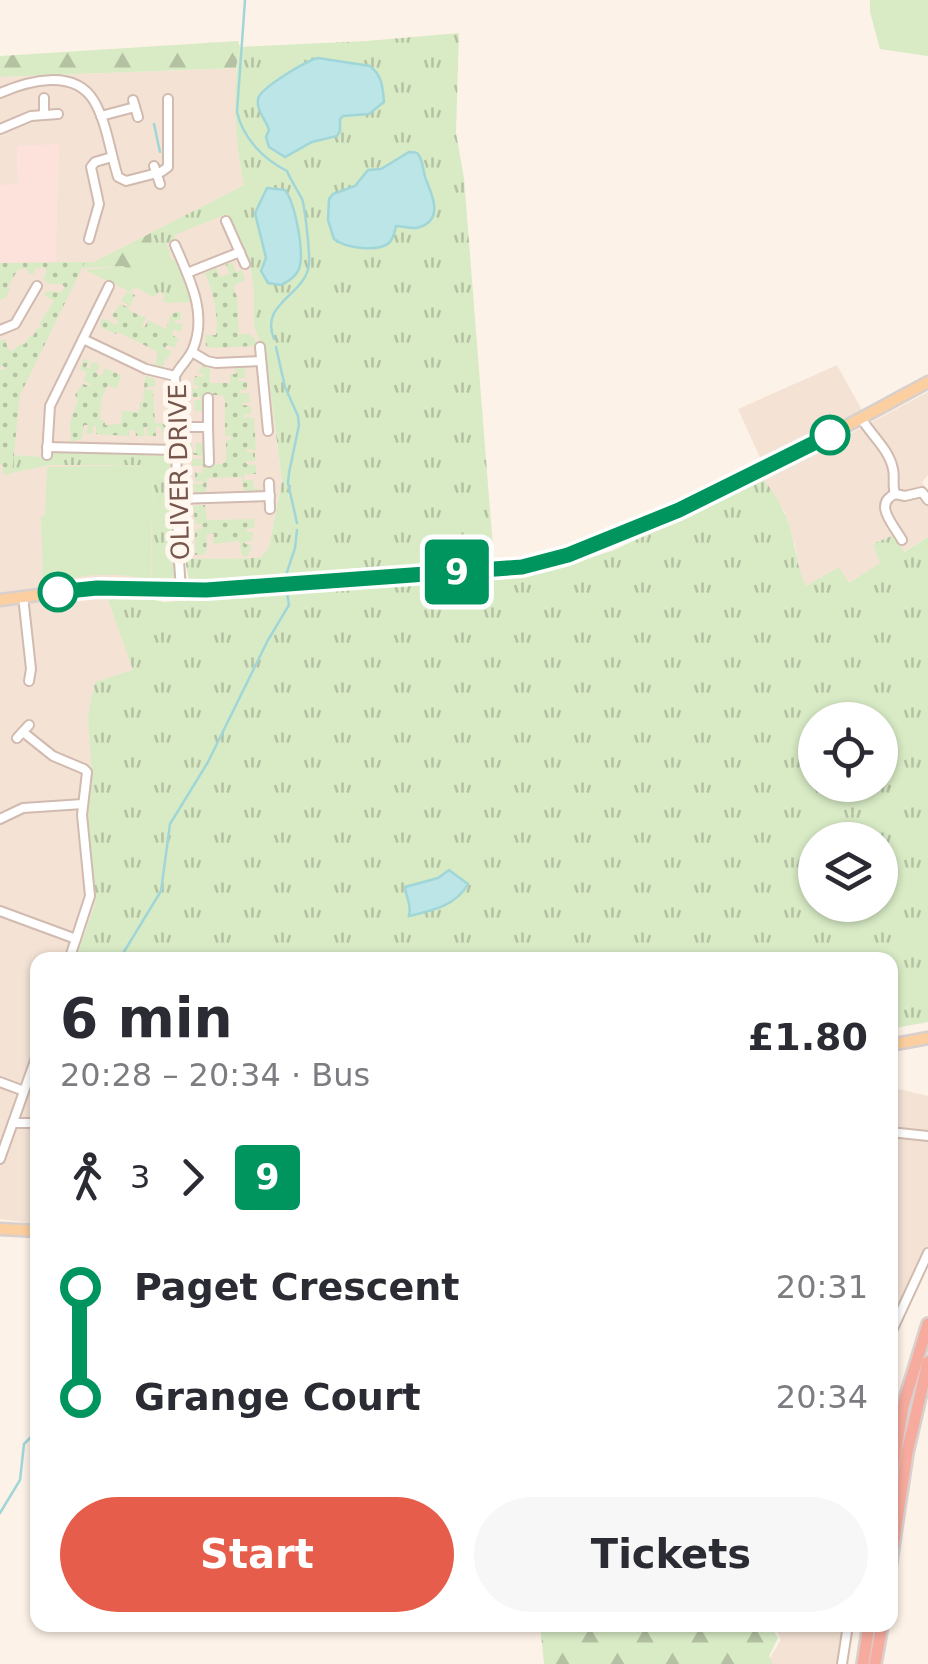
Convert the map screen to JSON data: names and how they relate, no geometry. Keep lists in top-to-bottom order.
{
  "streets": {
    "street": ["OLIVER DRIVE"]
  },
  "lines": ["bus line 9"],
  "page": {
    "on_map": "9",
    "heading": ["6 min", "20:28 – 20:34 · Bus", "£1.80"],
    "legs": ["3", "9"],
    "list": [
      {
        "name": "Paget Crescent",
        "value": "20:31"
      },
      {
        "name": "Grange Court",
        "value": "20:34"
      }
    ],
    "buttons": ["Start", "Tickets"]
  }
}
